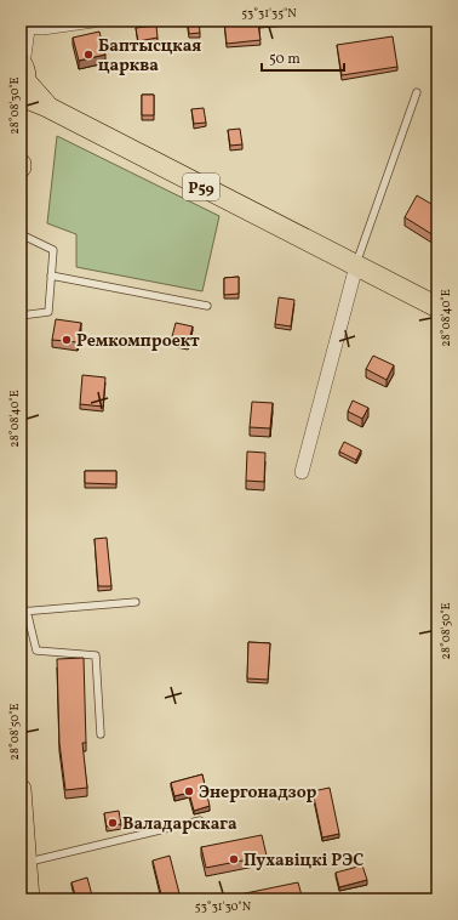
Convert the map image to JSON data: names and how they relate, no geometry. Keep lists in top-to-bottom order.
{
  "streets": {
    "main road": ["Р59"]
  },
  "places": [
    "Баптысцкая царква",
    "Ремкомпроект",
    "Энергонадзор",
    "Валадарскага",
    "Пухавіцкі РЭС"
  ],
  "scale_bar": "50 m",
  "coordinates": [
    "53°31'35\"N",
    "28°08'30\"E",
    "28°08'40\"E",
    "28°08'50\"E",
    "53°31'30\"N"
  ]
}
